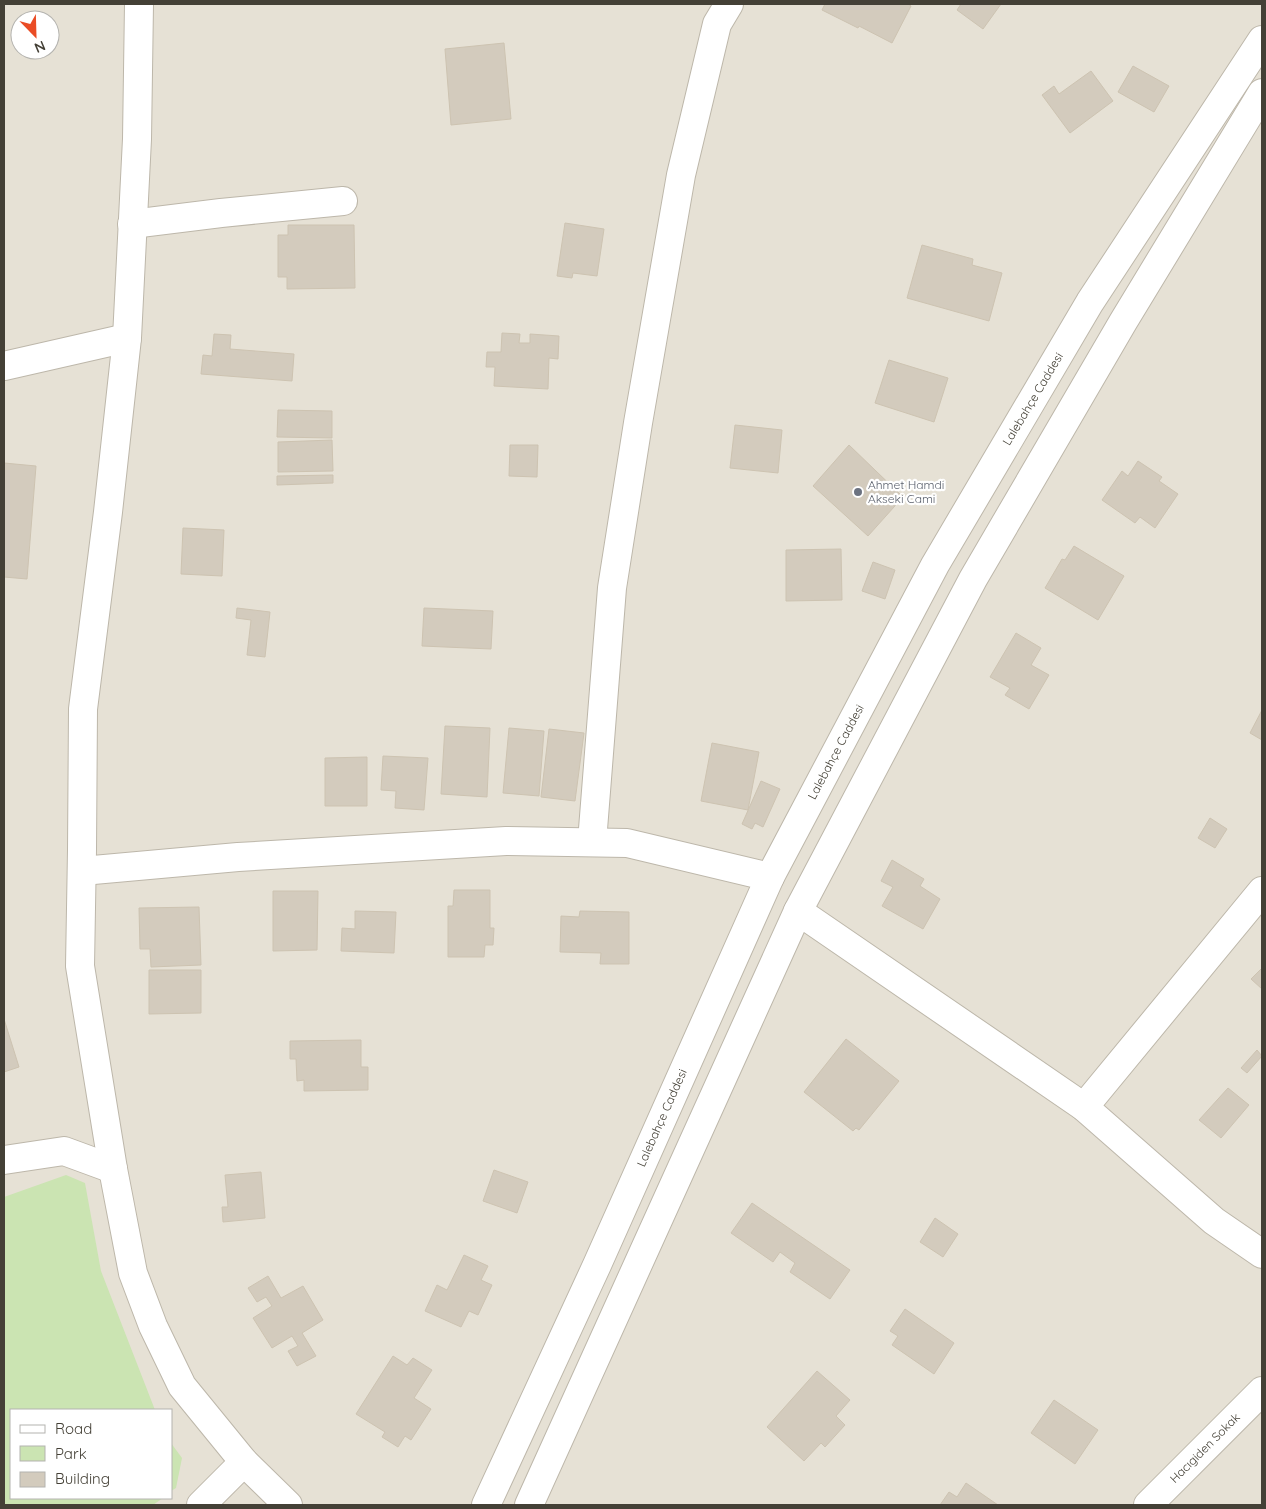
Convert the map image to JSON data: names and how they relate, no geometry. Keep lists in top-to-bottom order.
{
  "streets": {
    "street": ["Lalebahçe Caddesi", "Hacıgiden Sokak"]
  },
  "places": ["Ahmet Hamdi Akseki Cami"],
  "legend": ["Road", "Park", "Building"],
  "north": "bottom right"
}
